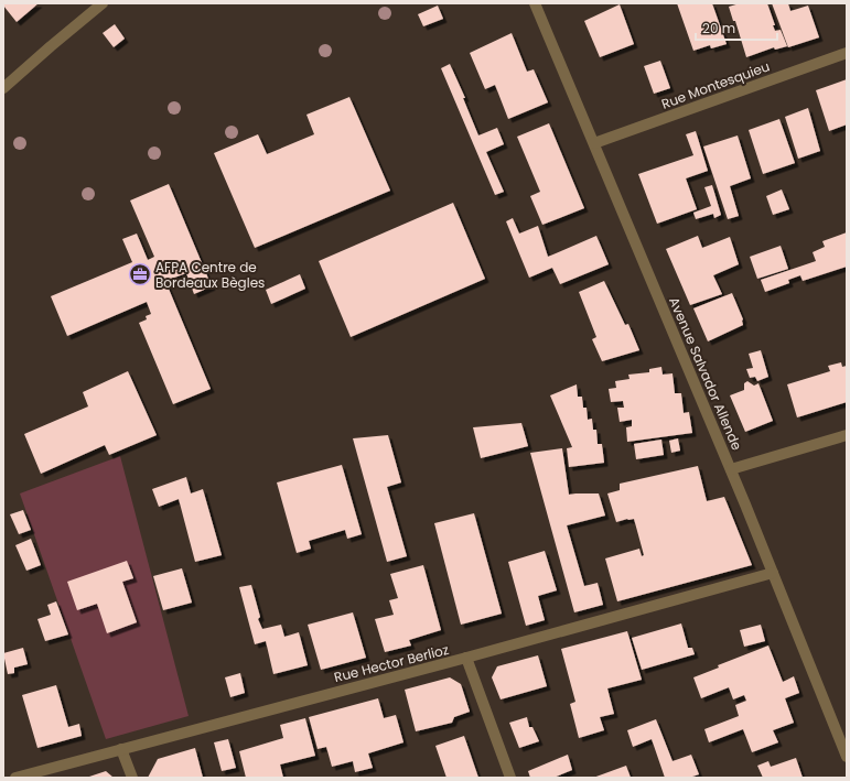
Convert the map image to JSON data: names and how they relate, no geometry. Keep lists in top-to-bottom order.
{
  "streets": {
    "street": ["Rue Montesquieu", "Avenue Salvador Allende", "Rue Hector Berlioz"]
  },
  "crossings": [
    ["Rue Montesquieu", "Avenue Salvador Allende"],
    ["Avenue Salvador Allende", "Rue Hector Berlioz"]
  ],
  "places": {
    "office": ["AFPA Centre de Bordeaux Bègles"]
  },
  "scale_bar": "20 m"
}
